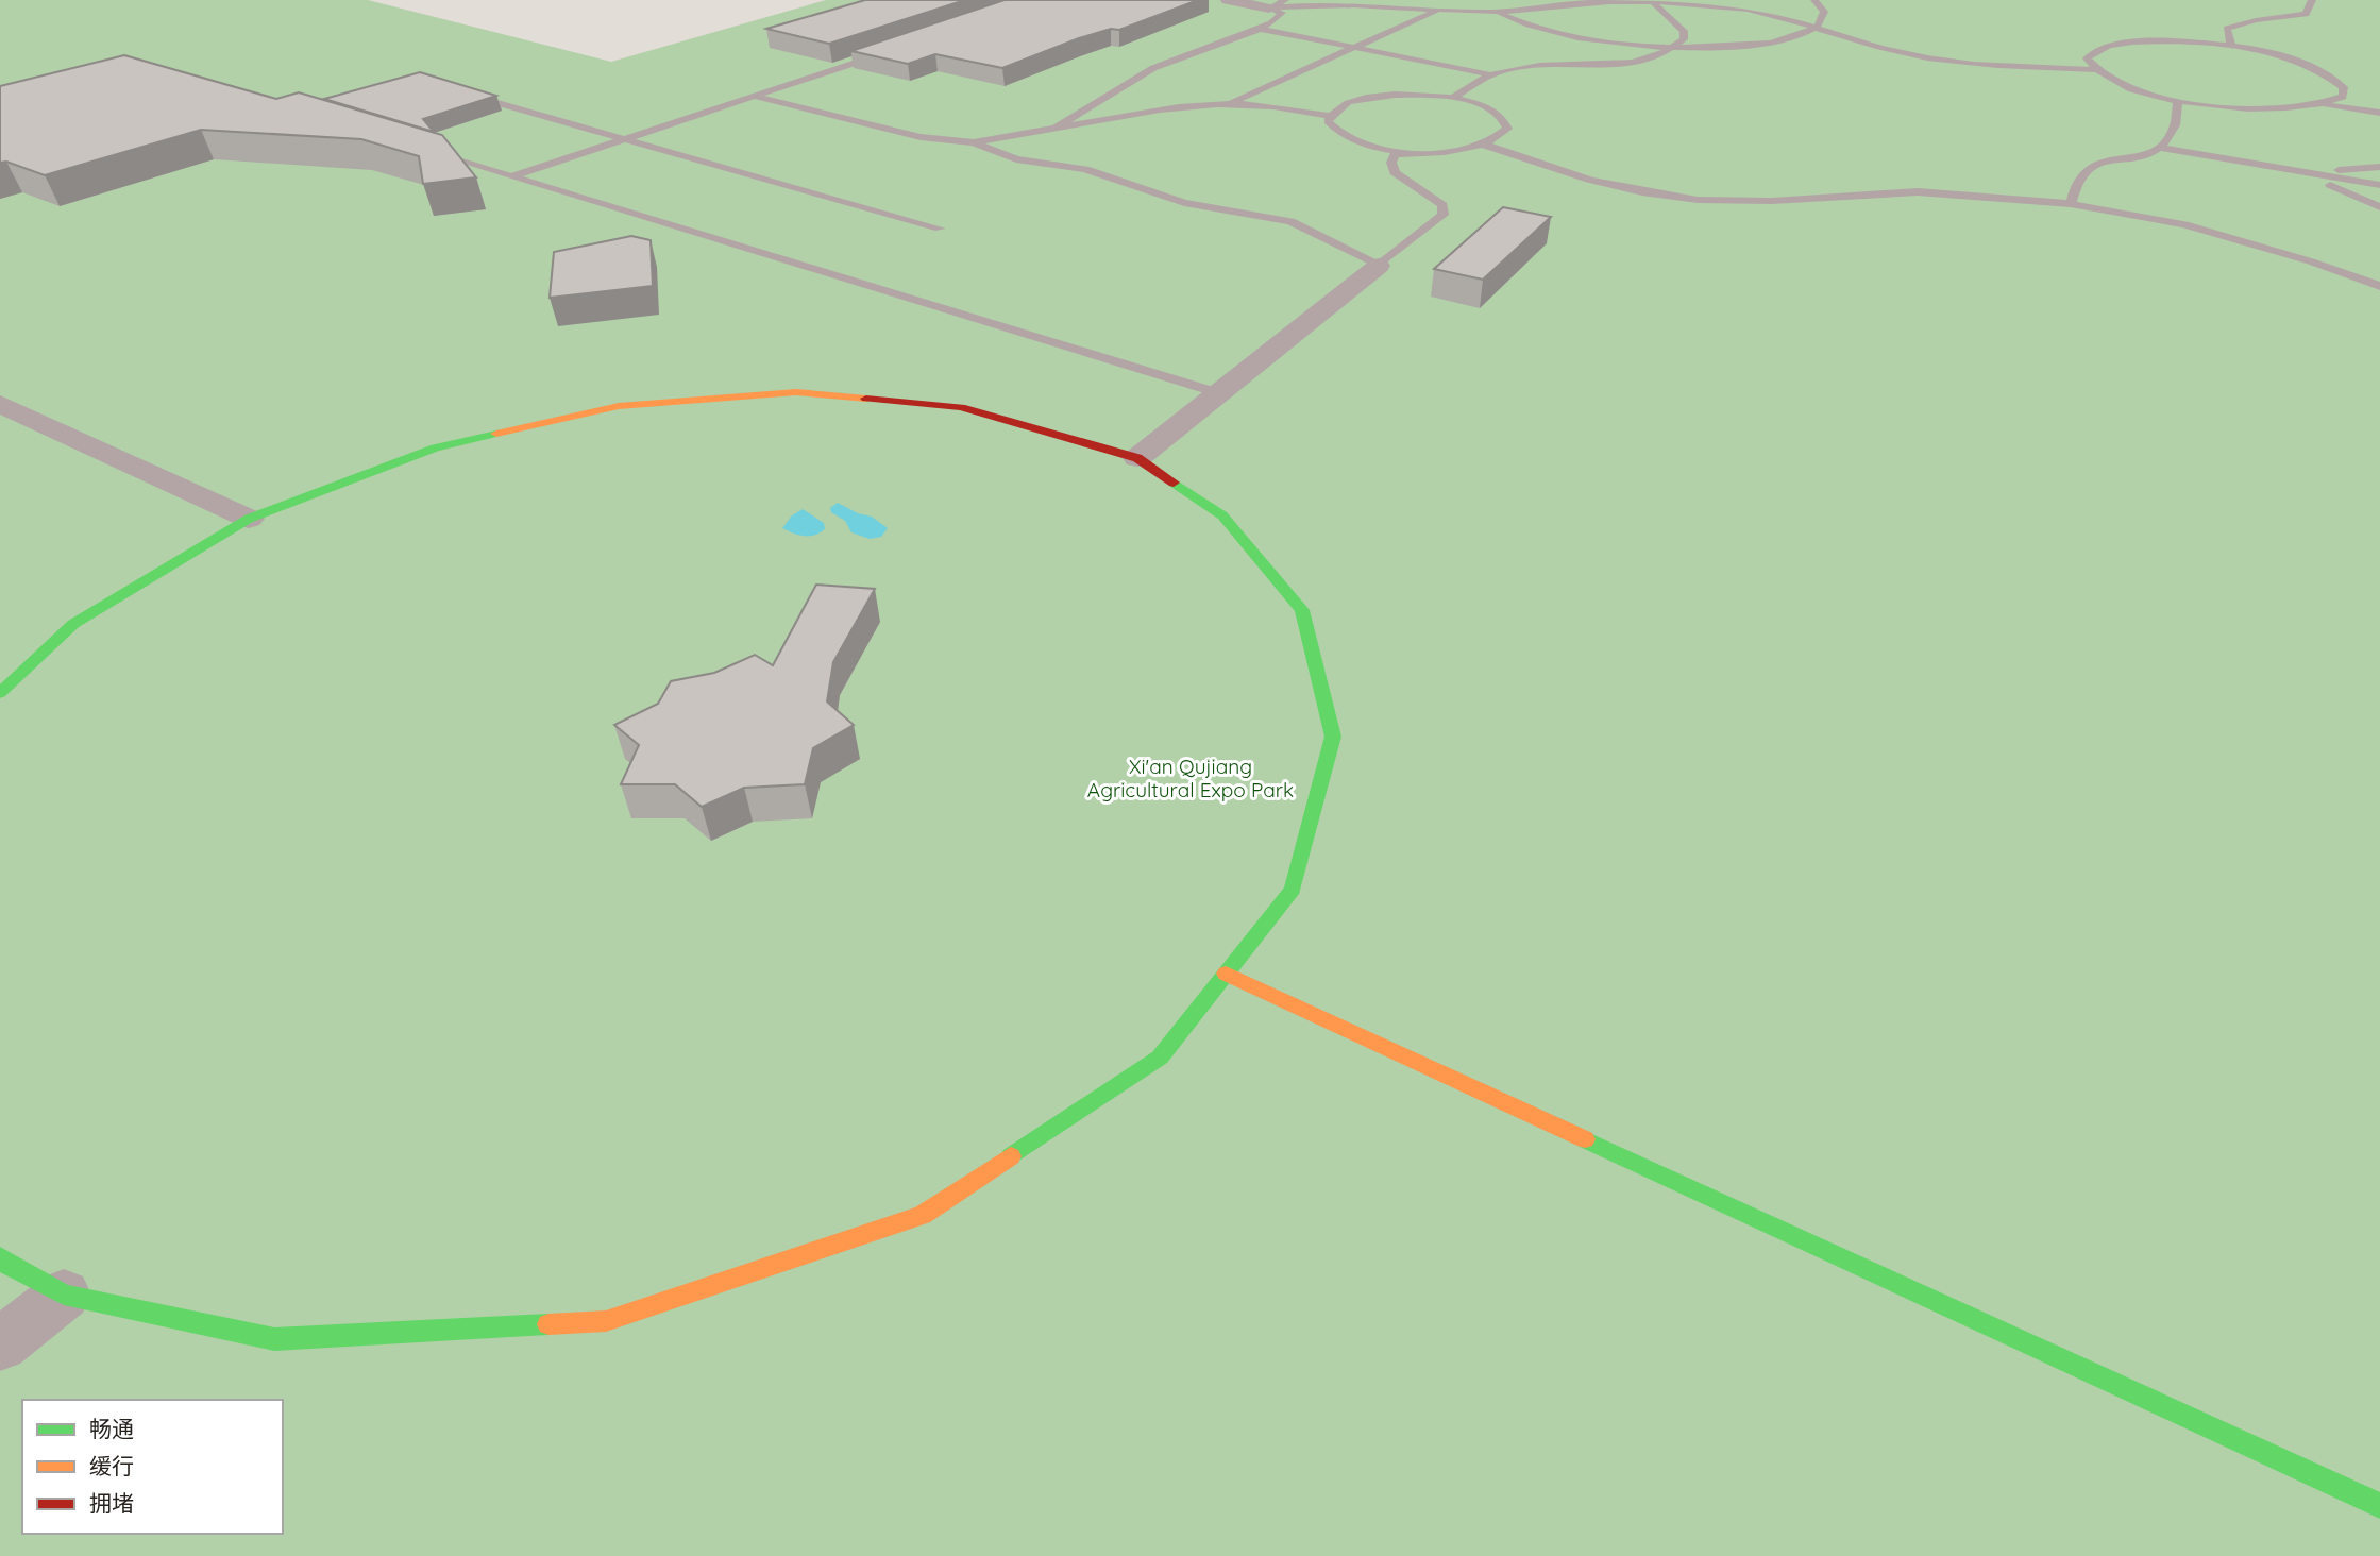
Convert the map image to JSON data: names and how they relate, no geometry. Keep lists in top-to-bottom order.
{
  "parks": ["Xi'an Qujiang Agricultural Expo Park"],
  "legend": ["畅通", "缓行", "拥堵"]
}
